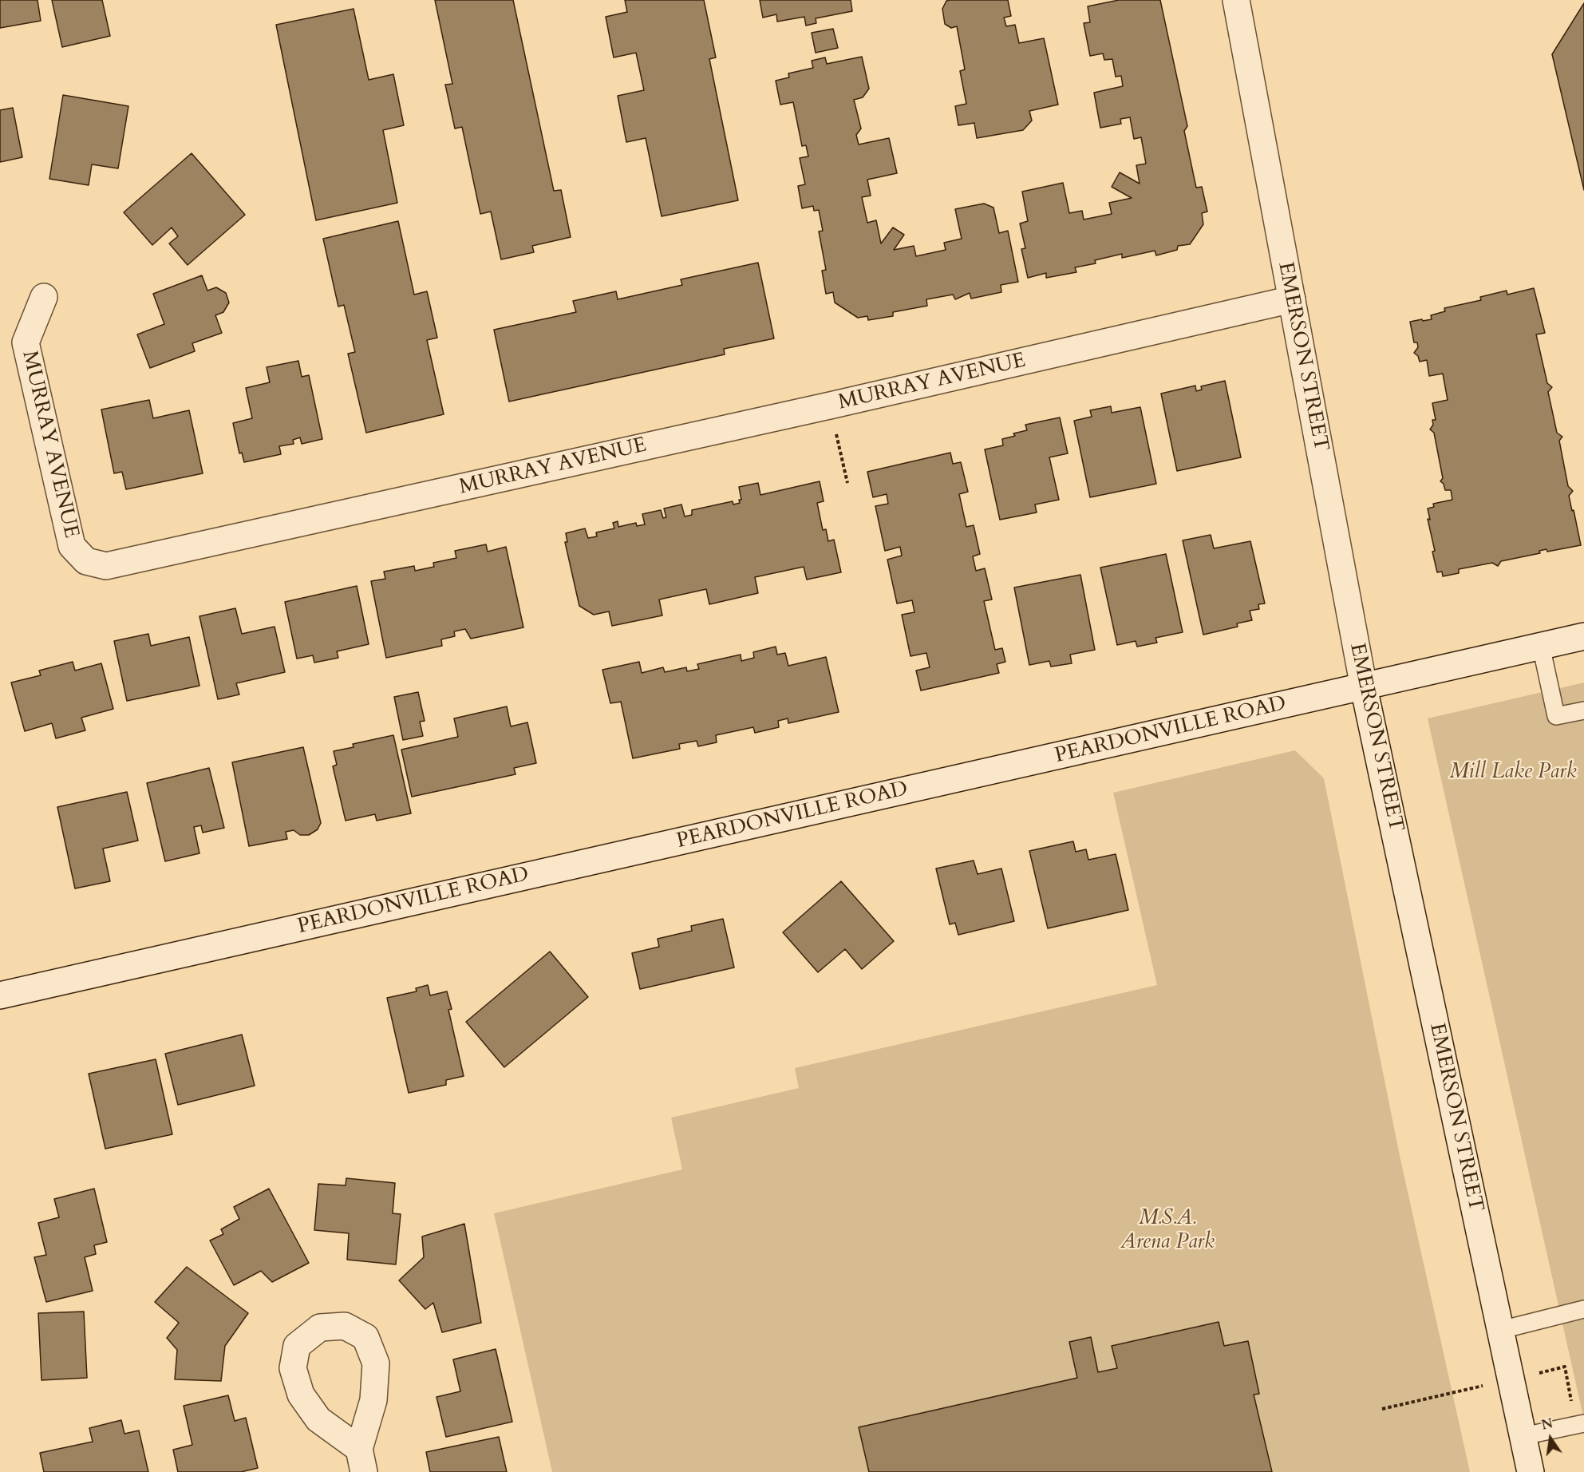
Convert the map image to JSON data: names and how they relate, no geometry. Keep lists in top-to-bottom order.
{
  "streets": {
    "main road": ["EMERSON STREET", "MURRAY AVENUE", "PEARDONVILLE ROAD"]
  },
  "crossings": [
    ["EMERSON STREET", "MURRAY AVENUE"],
    ["EMERSON STREET", "PEARDONVILLE ROAD"]
  ],
  "parks": ["Mill Lake Park", "M.S.A. Arena Park"],
  "north": "top"
}
